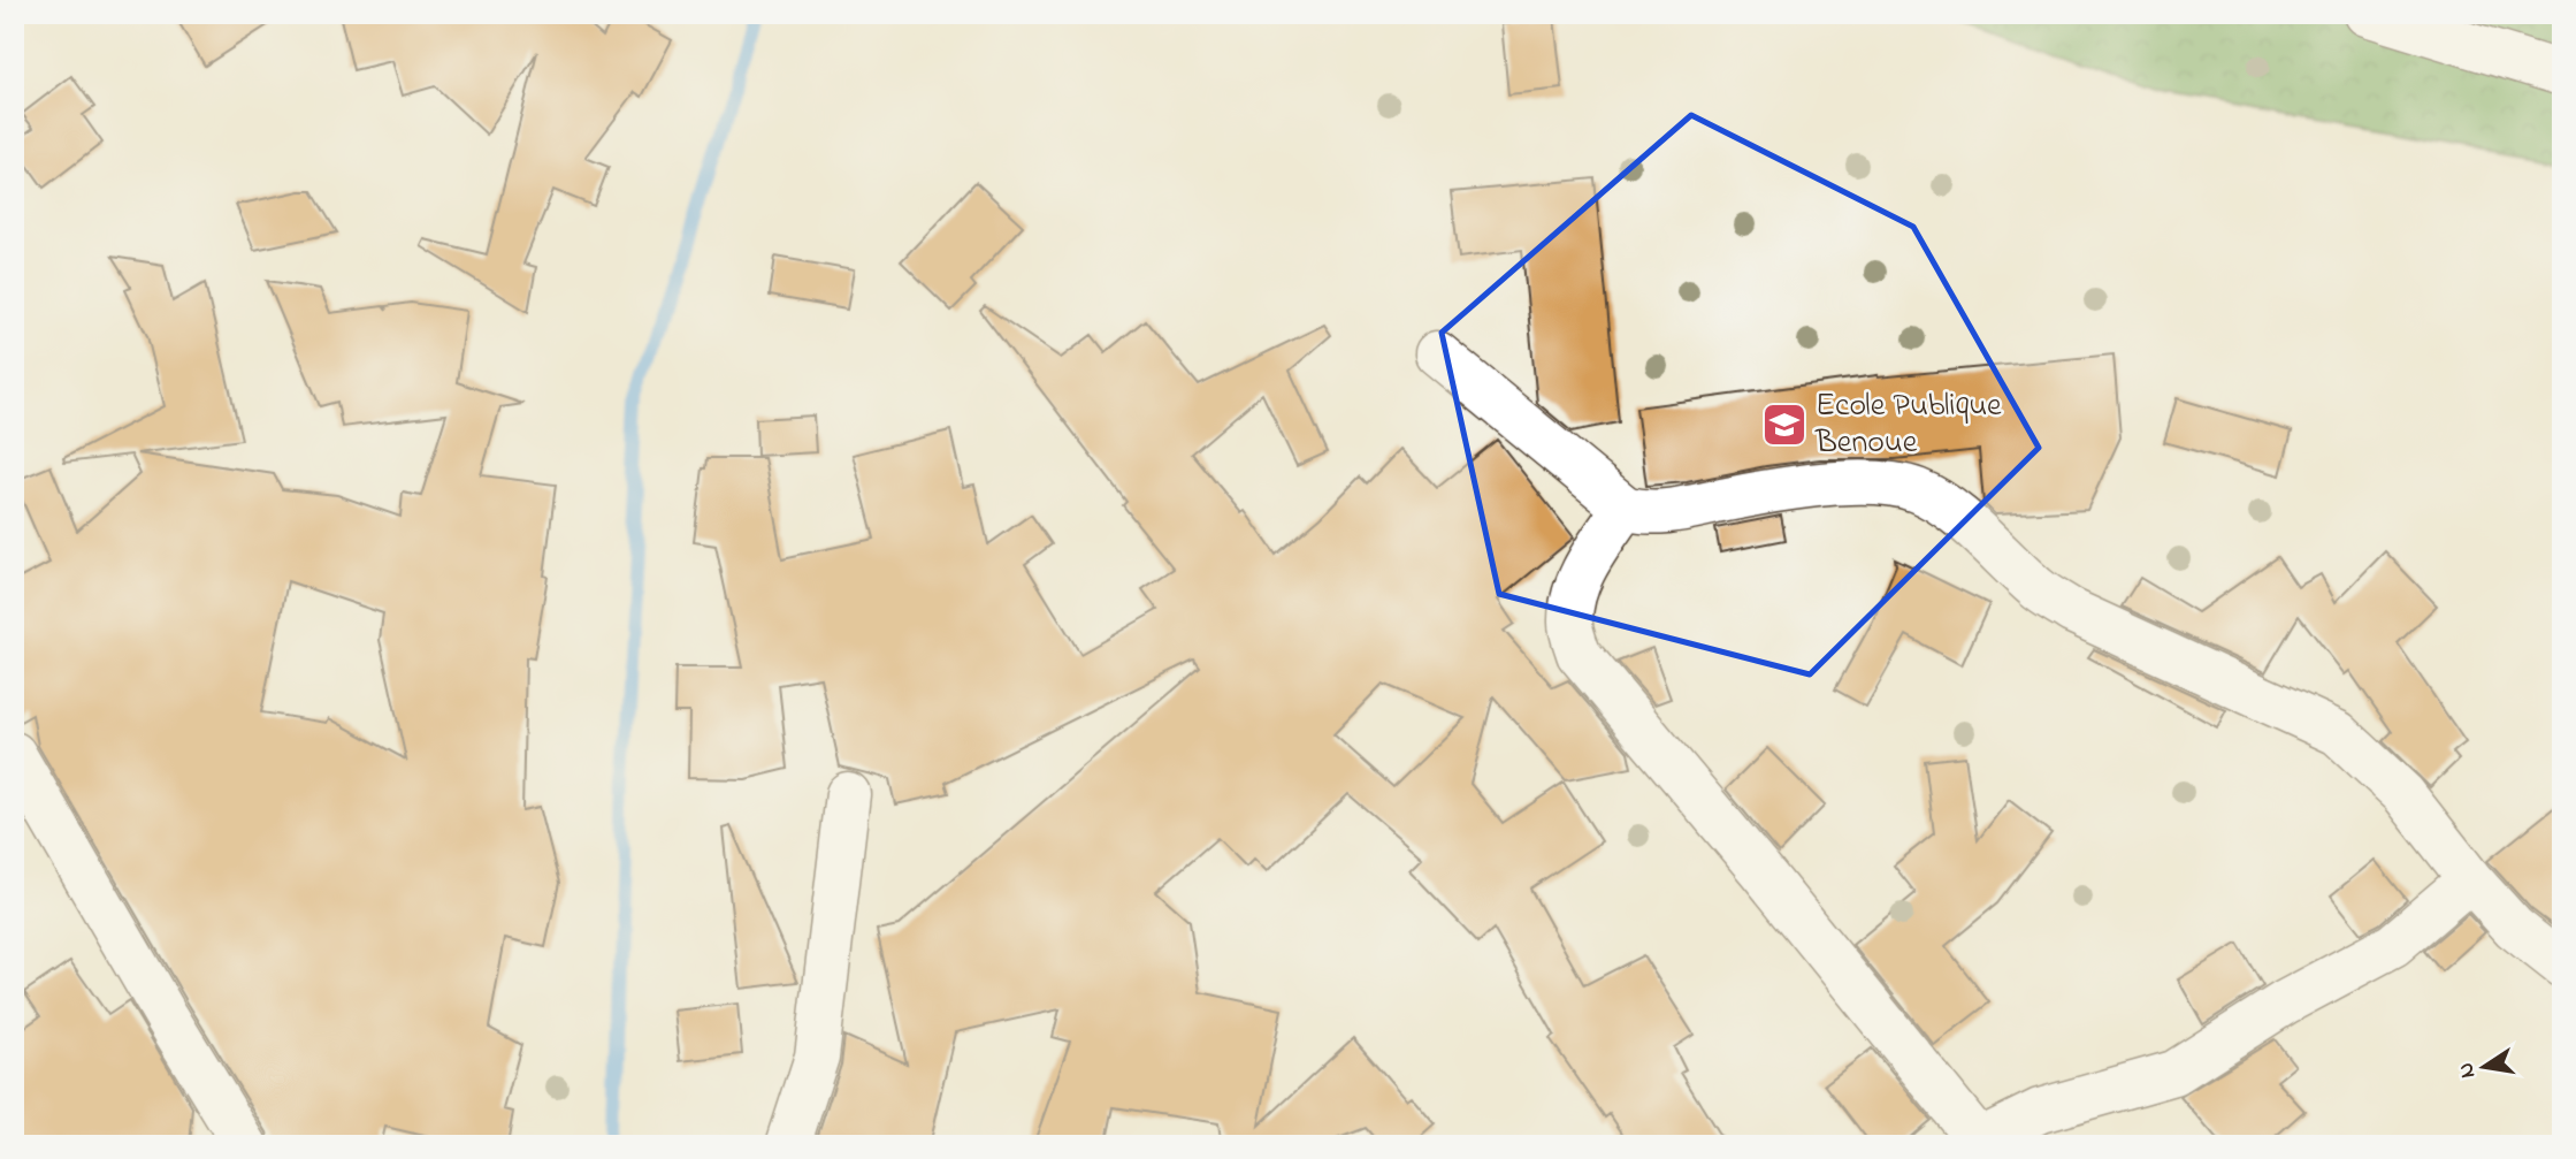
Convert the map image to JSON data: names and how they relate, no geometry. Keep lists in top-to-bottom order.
{
  "places": {
    "school or university": ["Ecole Publique Benoue"]
  },
  "north": "left"
}
